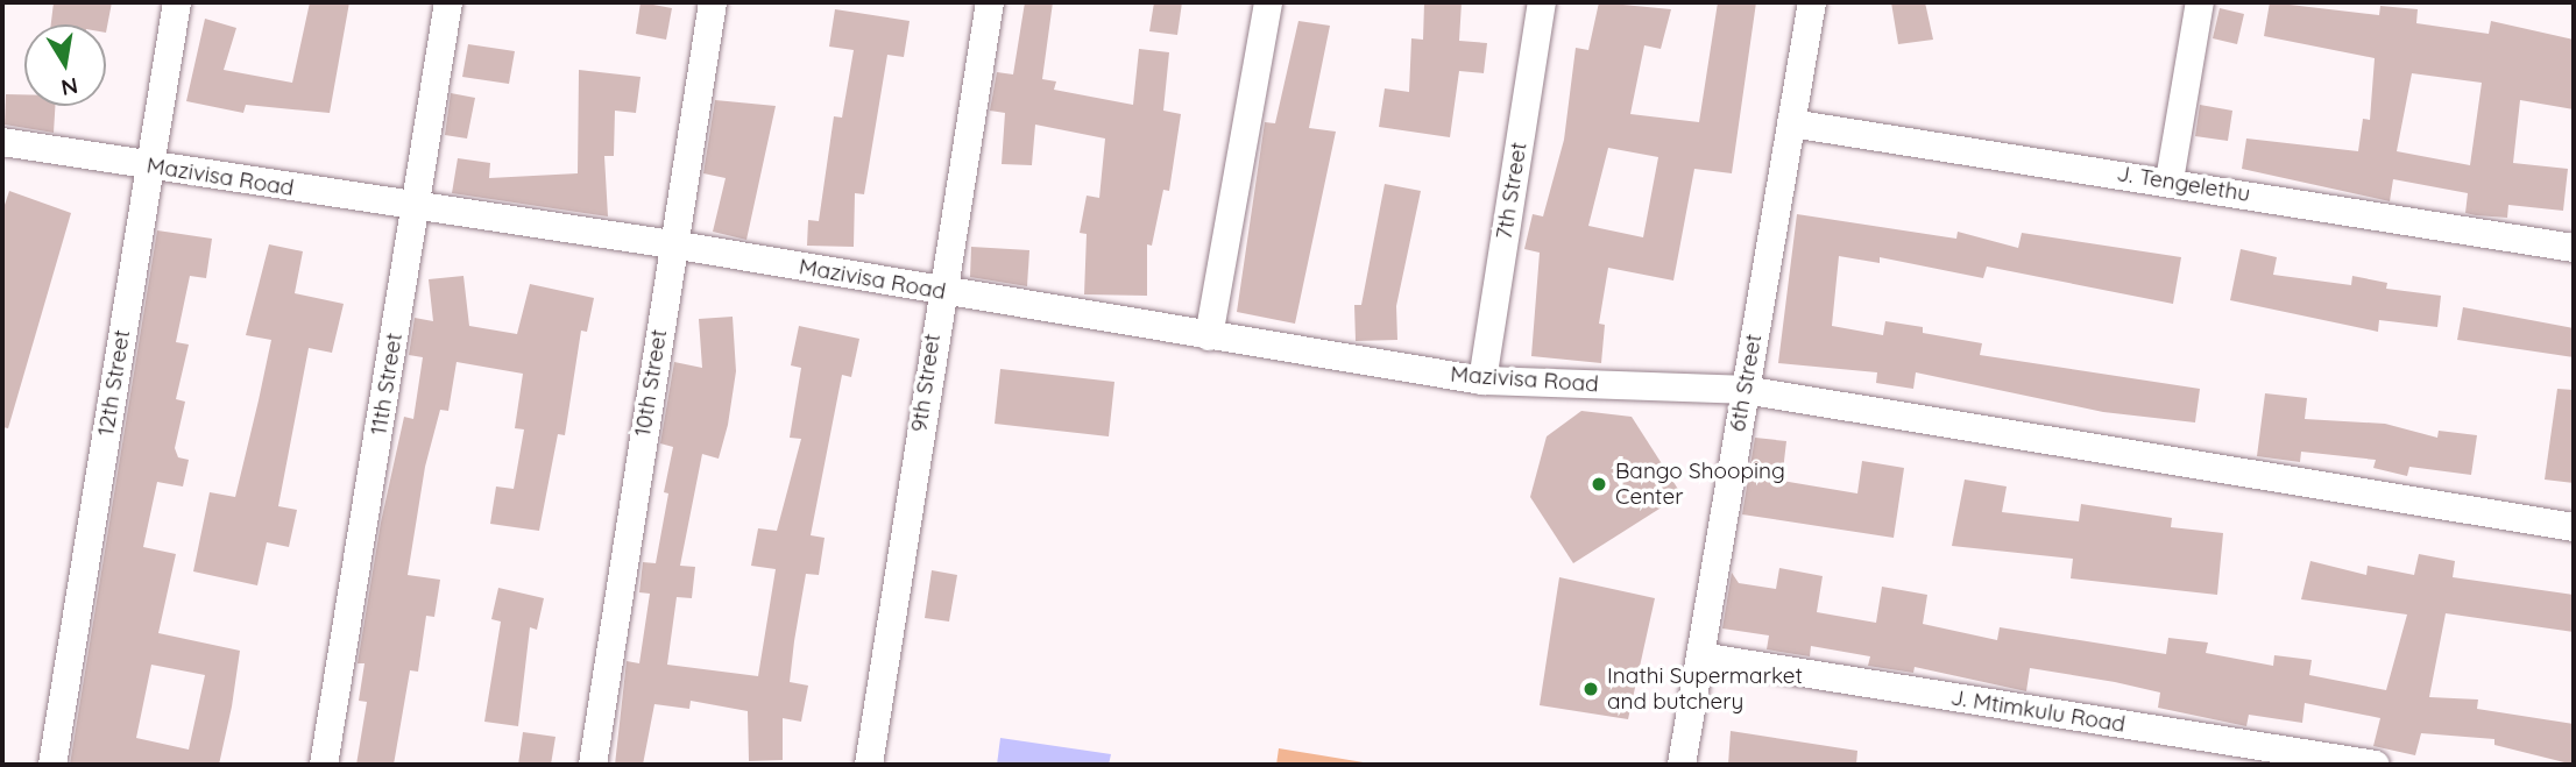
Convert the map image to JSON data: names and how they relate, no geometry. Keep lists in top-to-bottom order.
{
  "streets": {
    "street": [
      "Mazivisa Road",
      "J. Tengelethu",
      "7th Street",
      "12th Street",
      "10th Street",
      "9th Street",
      "6th Street",
      "11th Street",
      "J. Mtimkulu Road"
    ]
  },
  "crossings": [
    ["Mazivisa Road", "7th Street"],
    ["Mazivisa Road", "12th Street"],
    ["Mazivisa Road", "10th Street"],
    ["Mazivisa Road", "9th Street"],
    ["Mazivisa Road", "6th Street"],
    ["Mazivisa Road", "11th Street"],
    ["J. Tengelethu", "6th Street"],
    ["6th Street", "J. Mtimkulu Road"]
  ],
  "places": ["Bango Shooping Center", "Inathi Supermarket and butchery"],
  "north": "bottom"
}
